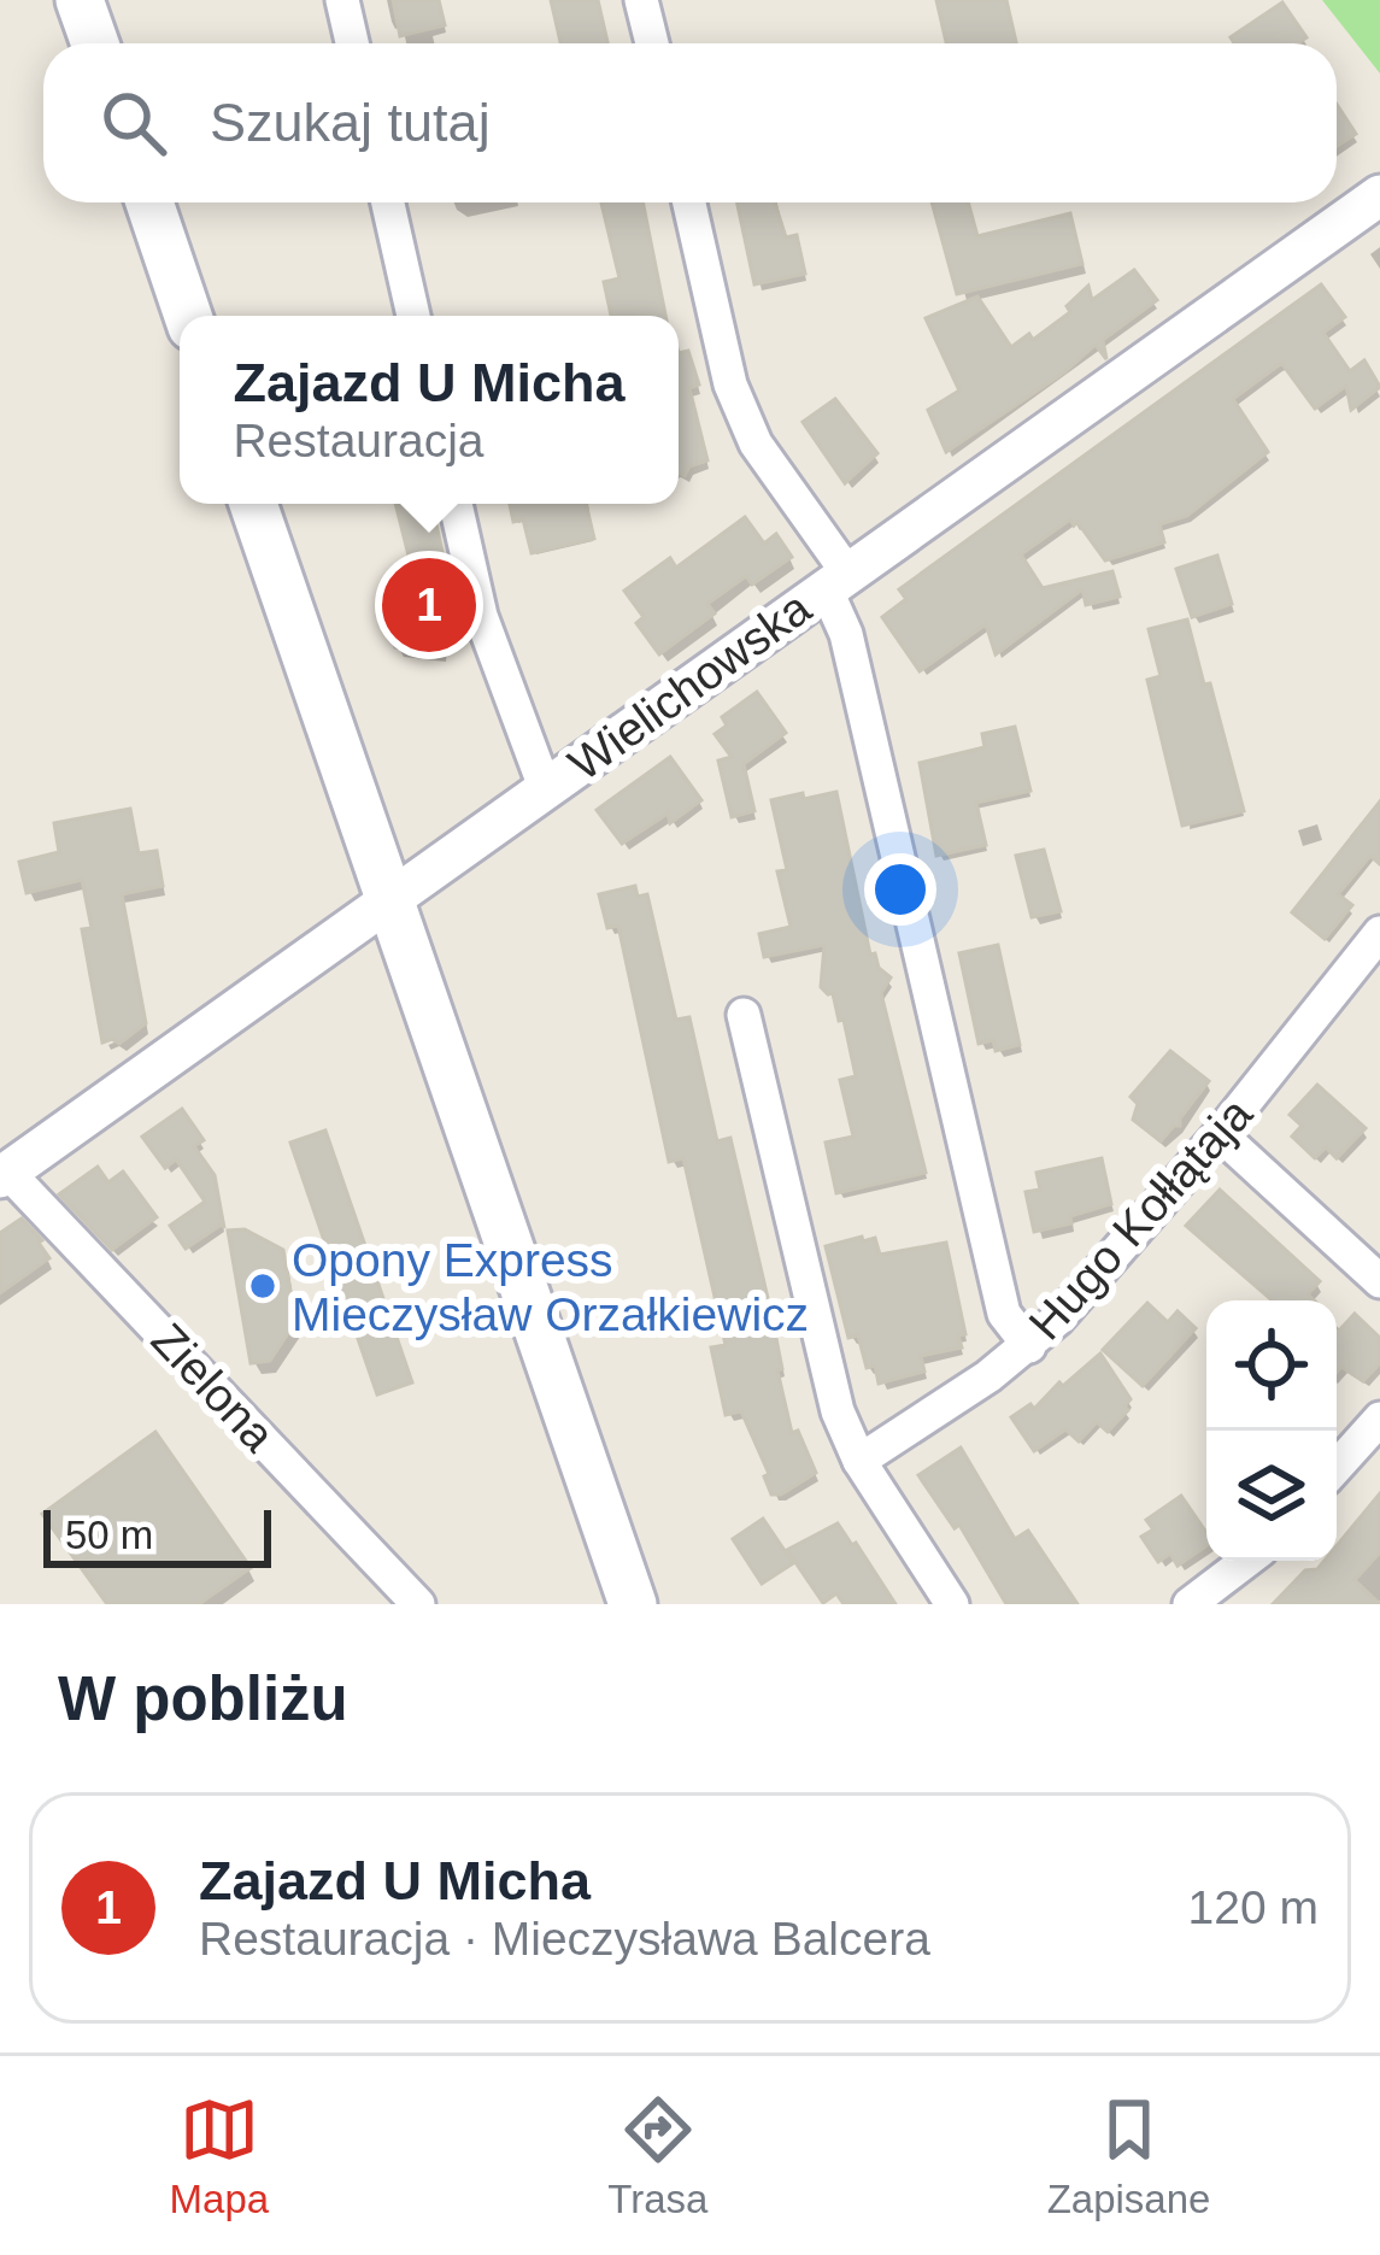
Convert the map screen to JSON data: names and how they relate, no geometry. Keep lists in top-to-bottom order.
{
  "streets": {
    "street": ["Wielichowska", "Hugo Kołłątaja", "Zielona"]
  },
  "crossings": [
    ["Wielichowska", "Zielona"]
  ],
  "places": ["Opony Express Mieczysław Orzałkiewicz"],
  "scale_bar": "50 m",
  "page": {
    "search": "Szukaj tutaj",
    "popup": ["Zajazd U Micha", "Restauracja"],
    "pins": "1",
    "scale": "50 m",
    "heading": "W pobliżu",
    "list": [
      {
        "mark": "1",
        "name": "Zajazd U Micha",
        "note": "Restauracja · Mieczysława Balcera",
        "value": "120 m"
      }
    ],
    "nav": ["Mapa", "Trasa", "Zapisane"]
  }
}
